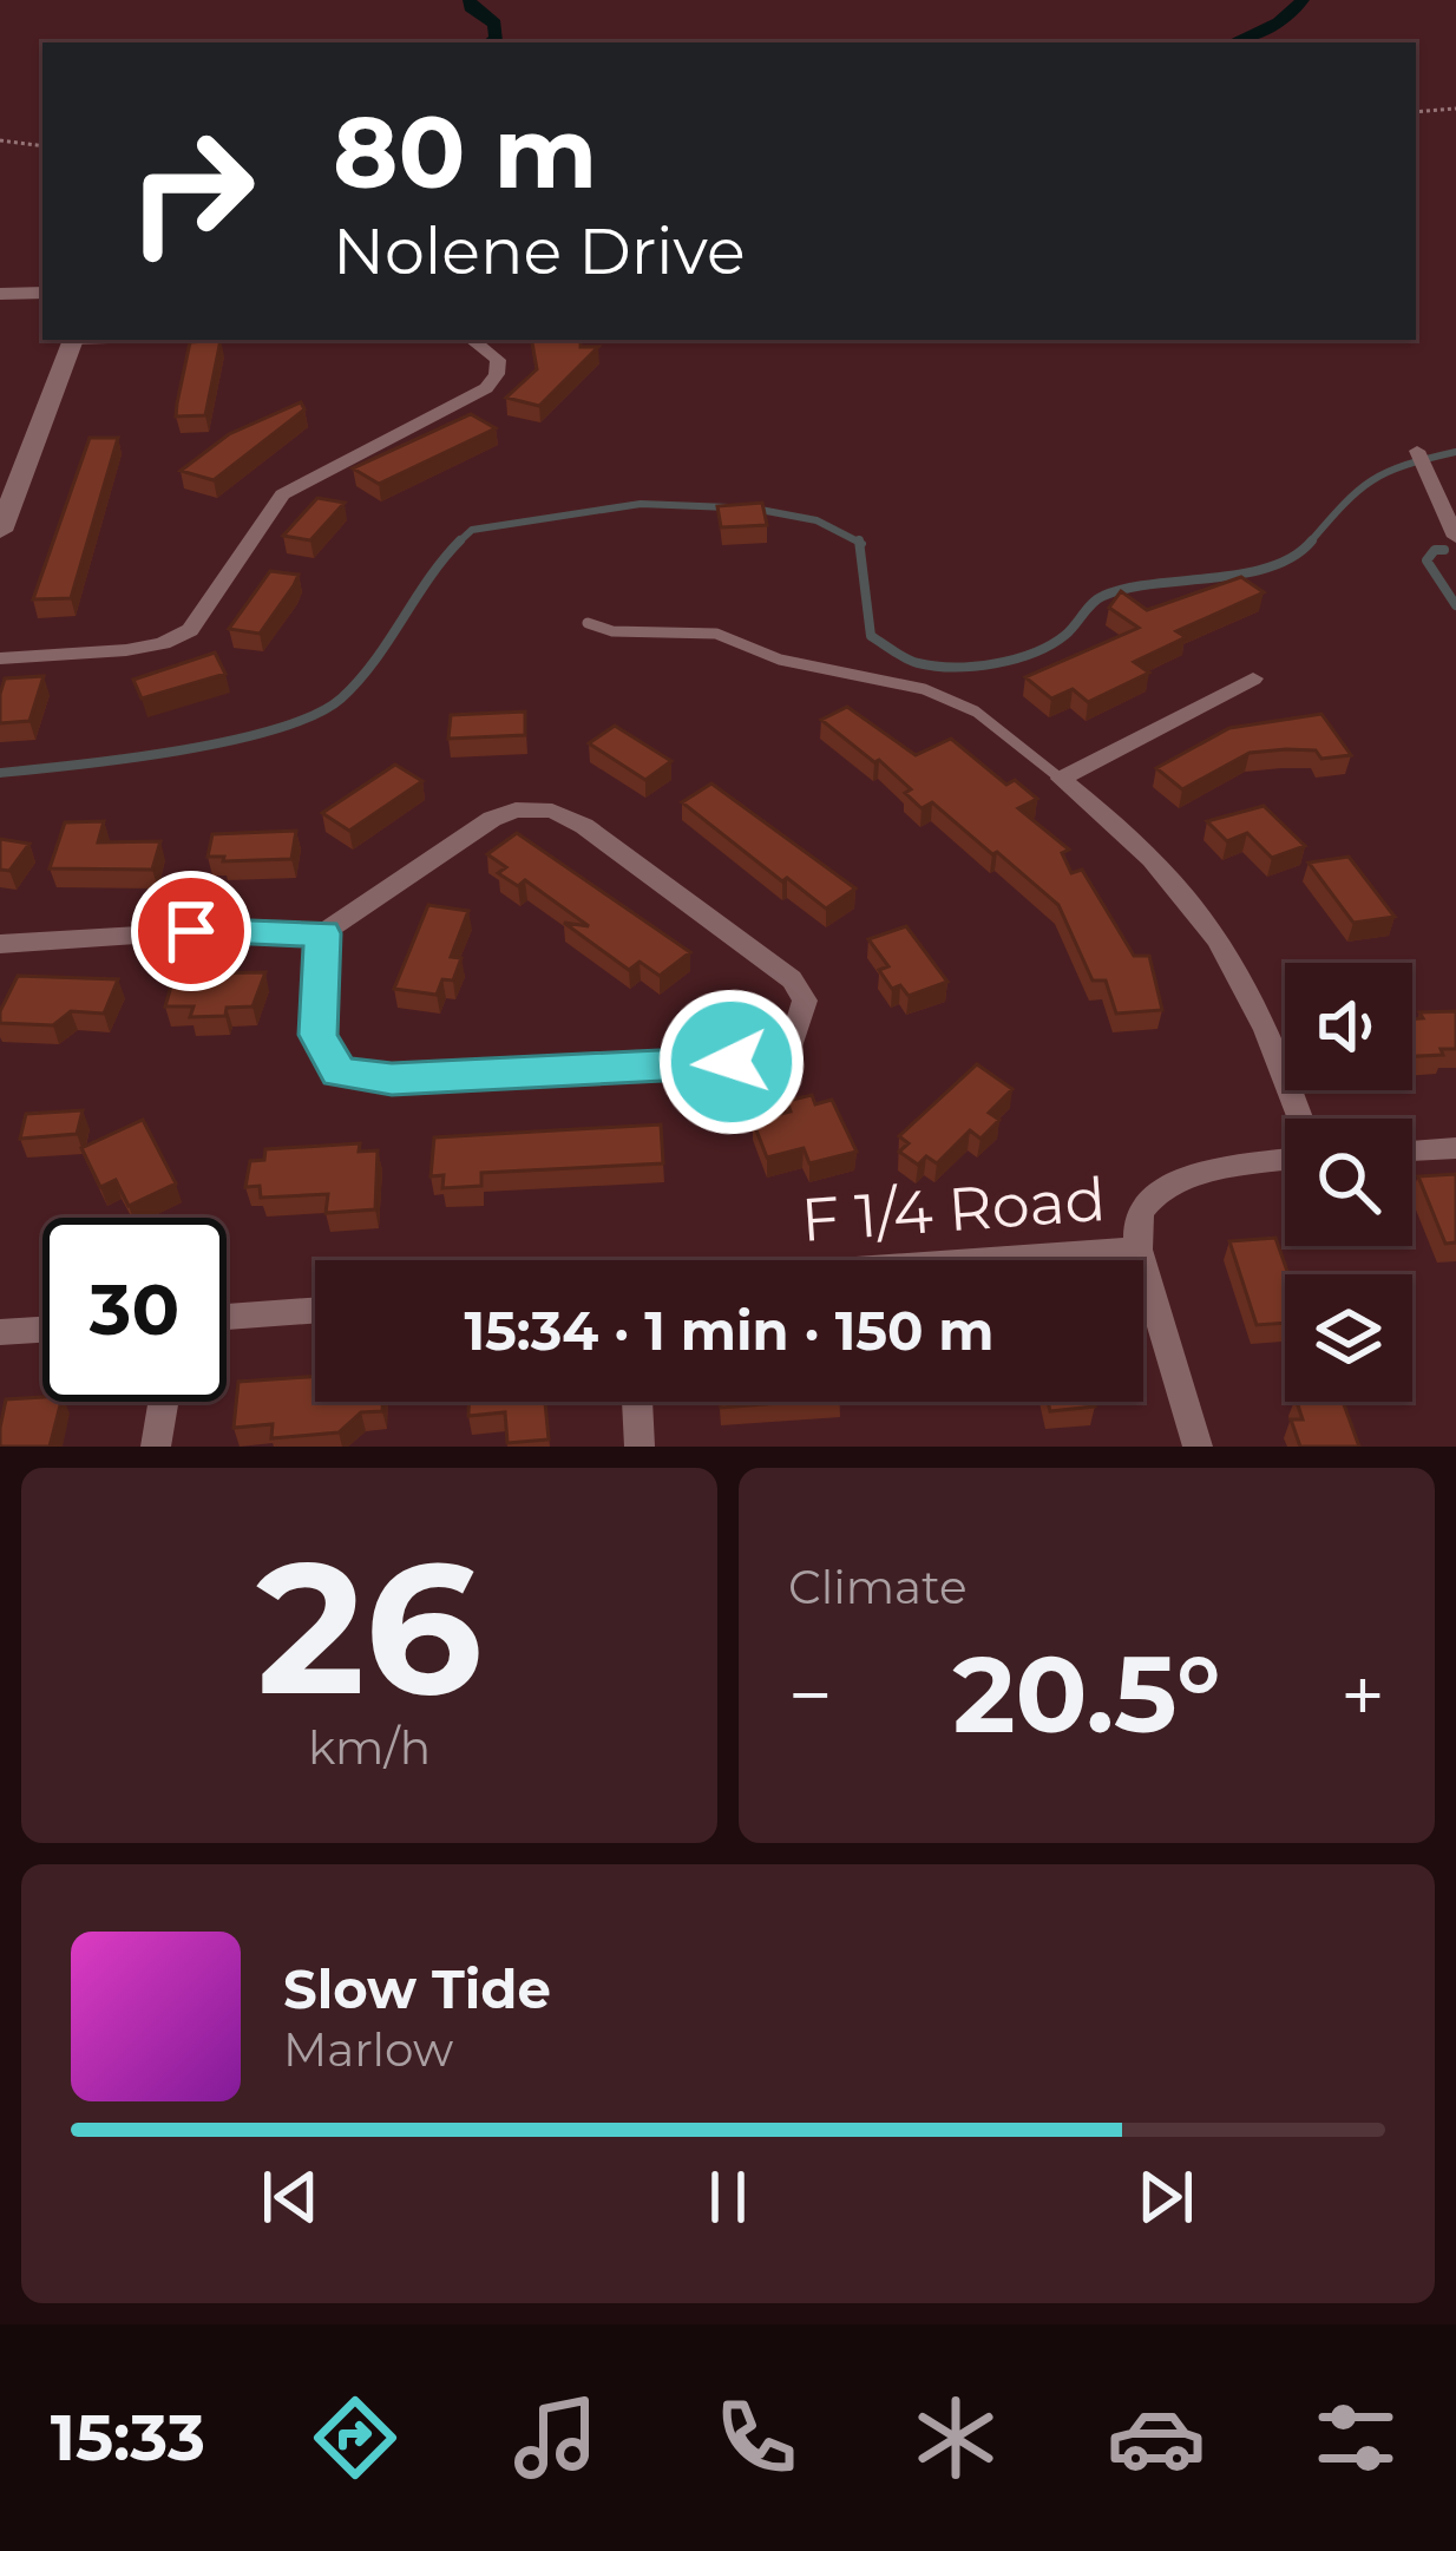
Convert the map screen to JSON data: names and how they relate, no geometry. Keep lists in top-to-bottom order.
{
  "streets": {
    "street": ["F 1/4 Road"]
  },
  "page": {
    "turn": ["80 m", "Nolene Drive"],
    "limit": "30",
    "trip": "15:34 · 1 min · 150 m",
    "tile": [
      ["26", "km/h"],
      "Climate"
    ],
    "heat": ["−", "20.5°", "+"],
    "song": ["Slow Tide", "Marlow"],
    "tabs": "15:33"
  }
}
